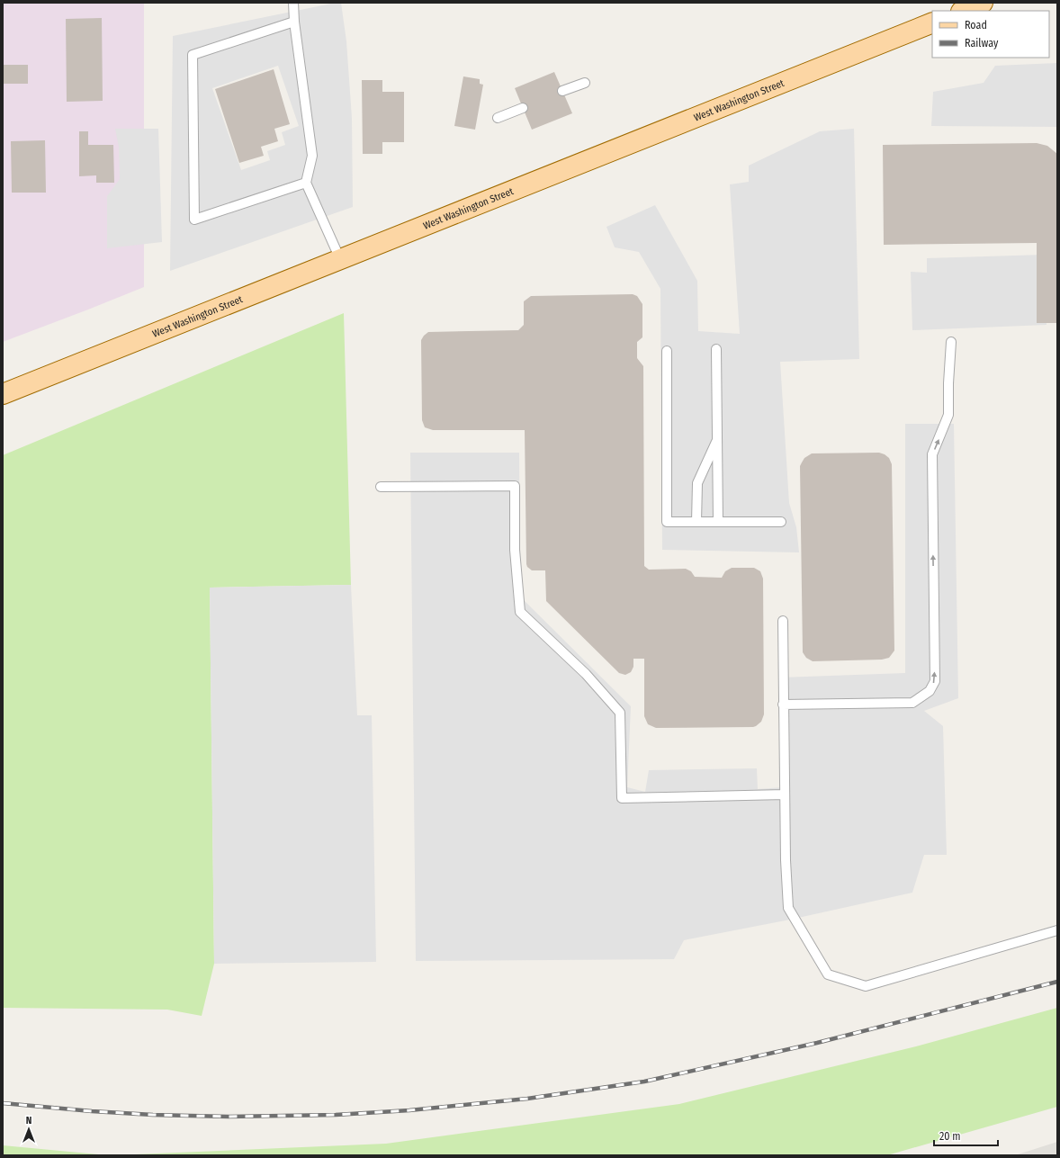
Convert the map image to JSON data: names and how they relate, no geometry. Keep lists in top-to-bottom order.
{
  "streets": {
    "main road": ["West Washington Street"]
  },
  "legend": ["Road", "Railway"],
  "scale_bar": "20 m",
  "north": "top"
}
